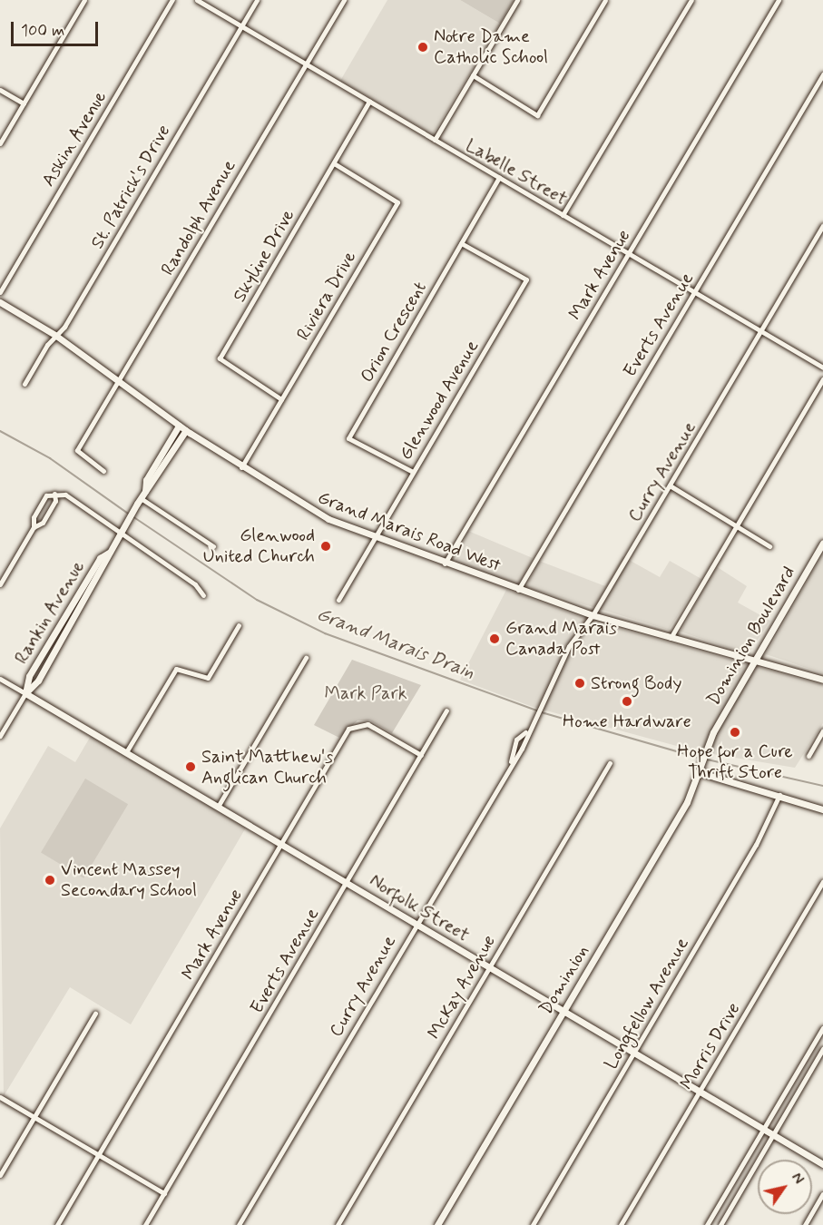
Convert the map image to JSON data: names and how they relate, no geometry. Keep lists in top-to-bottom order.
{
  "streets": {
    "street": [
      "Askin Avenue",
      "Labelle Street",
      "St. Patrick's Drive",
      "Randolph Avenue",
      "Skyline Drive",
      "Mark Avenue",
      "Riviera Drive",
      "Everts Avenue",
      "Orion Crescent",
      "Glenwood Avenue",
      "Curry Avenue",
      "Grand Marais Road West",
      "Rankin Avenue",
      "Dominion Boulevard",
      "Norfolk Street",
      "Dominion",
      "McKay Avenue",
      "Longfellow Avenue",
      "Morris Drive"
    ]
  },
  "crossings": [
    ["Labelle Street", "St. Patrick's Drive"],
    ["Labelle Street", "Randolph Avenue"],
    ["Labelle Street", "Skyline Drive"],
    ["Labelle Street", "Mark Avenue"],
    ["Labelle Street", "Everts Avenue"],
    ["Labelle Street", "Orion Crescent"],
    ["Labelle Street", "Curry Avenue"],
    ["St. Patrick's Drive", "Grand Marais Road West"],
    ["Randolph Avenue", "Grand Marais Road West"],
    ["Skyline Drive", "Riviera Drive"],
    ["Mark Avenue", "Everts Avenue"],
    ["Mark Avenue", "Grand Marais Road West"],
    ["Mark Avenue", "Norfolk Street"],
    ["Riviera Drive", "Grand Marais Road West"],
    ["Everts Avenue", "Grand Marais Road West"],
    ["Everts Avenue", "Norfolk Street"],
    ["Orion Crescent", "Glenwood Avenue"],
    ["Glenwood Avenue", "Grand Marais Road West"],
    ["Curry Avenue", "Grand Marais Road West"],
    ["Curry Avenue", "Norfolk Street"],
    ["Grand Marais Road West", "Rankin Avenue"],
    ["Grand Marais Road West", "Dominion Boulevard"],
    ["Rankin Avenue", "Norfolk Street"],
    ["Dominion Boulevard", "Dominion"],
    ["Norfolk Street", "Dominion"],
    ["Norfolk Street", "McKay Avenue"],
    ["Norfolk Street", "Longfellow Avenue"],
    ["Norfolk Street", "Morris Drive"]
  ],
  "water": ["Grand Marais Drain"],
  "parks": ["Mark Park"],
  "places": [
    "Notre Dame Catholic School",
    "Glenwood United Church",
    "Grand Marais Canada Post",
    "Strong Body",
    "Home Hardware",
    "Hope for a Cure Thrift Store",
    "Saint Matthew's Anglican Church",
    "Vincent Massey Secondary School"
  ],
  "scale_bar": "100 m",
  "north": "top right"
}
